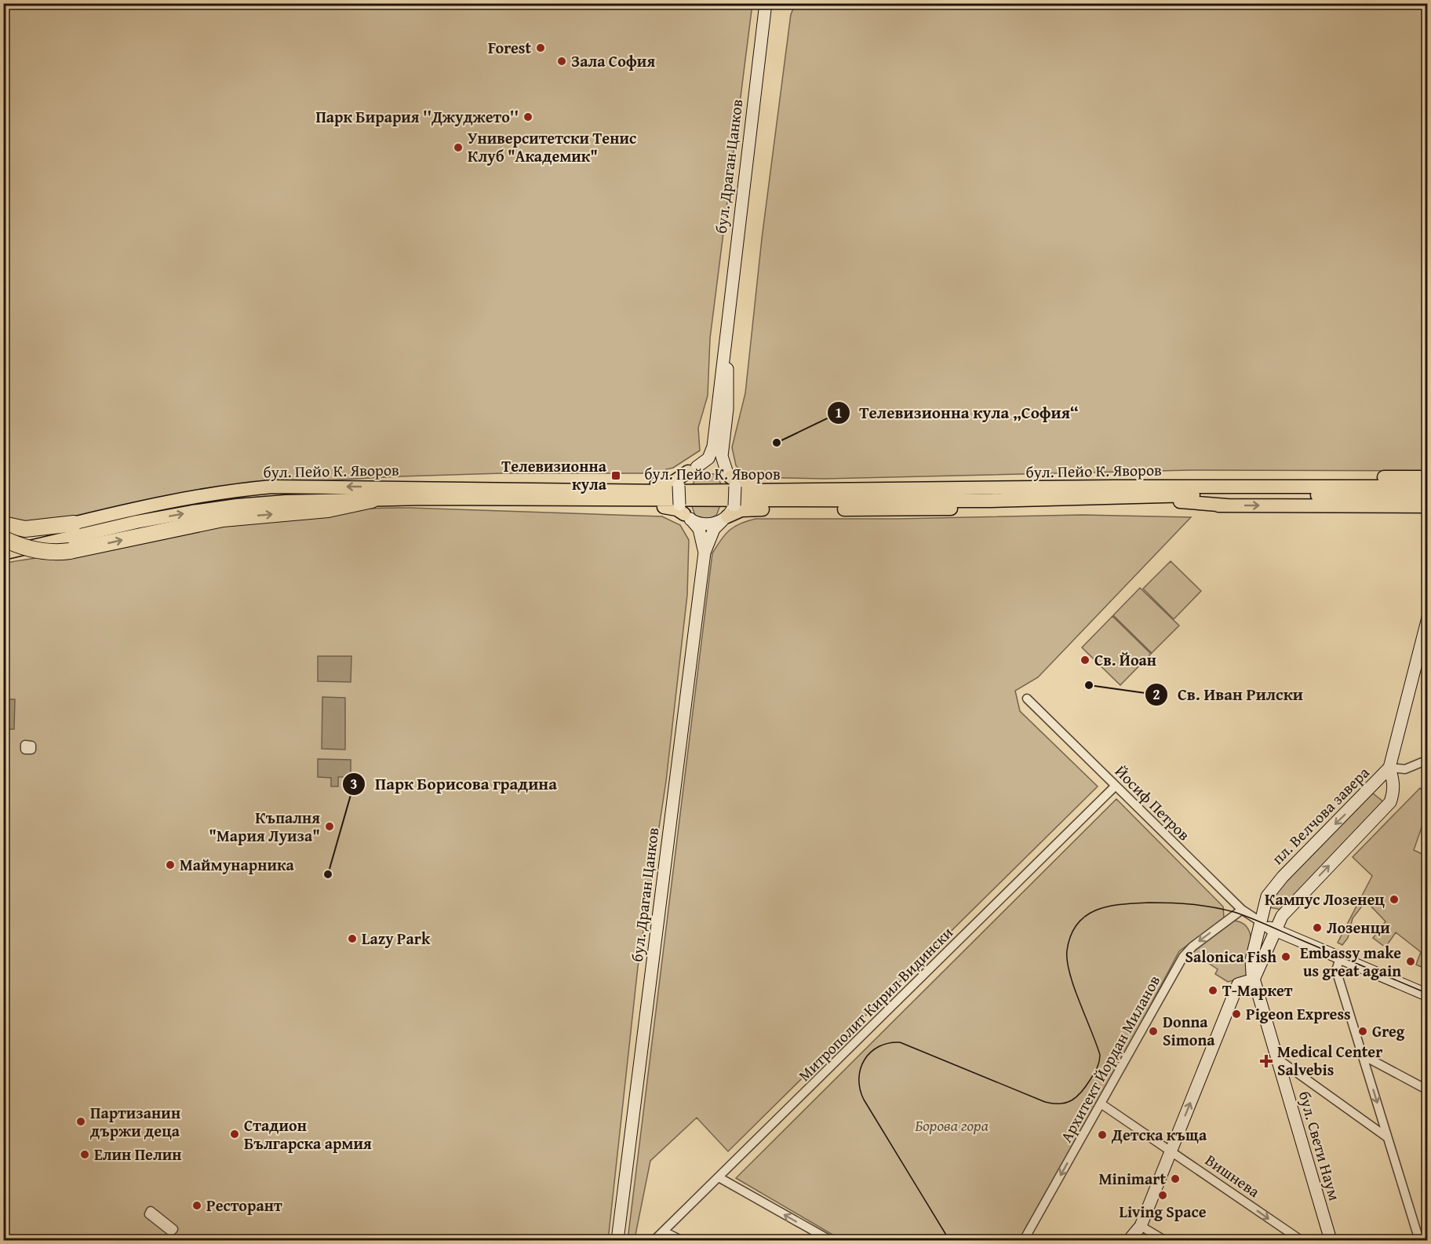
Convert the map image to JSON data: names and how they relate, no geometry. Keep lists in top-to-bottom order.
{
  "streets": {
    "main road": ["бул. Пейо К. Яворов"],
    "street": [
      "бул. Драган Цанков",
      "Йосиф Петров",
      "пл. Велчова завера",
      "Митрополит Кирил Видински",
      "Архитект Йордан Миланов",
      "бул. Свети Наум",
      "Вишнева"
    ]
  },
  "crossings": [
    ["Йосиф Петров", "пл. Велчова завера"],
    ["Йосиф Петров", "Митрополит Кирил Видински"],
    ["Йосиф Петров", "Архитект Йордан Миланов"],
    ["Йосиф Петров", "бул. Свети Наум"],
    ["пл. Велчова завера", "бул. Свети Наум"],
    ["Архитект Йордан Миланов", "Вишнева"]
  ],
  "one_way": ["Вишнева"],
  "parks": ["Борова гора"],
  "places": {
    "other": [
      "Forest",
      "Зала София",
      "Парк Бирария ''Джуджето''",
      "Университетски Тенис Клуб \"Академик\"",
      "Телевизионна кула „София“",
      "Св. Йоан",
      "Св. Иван Рилски",
      "Къпалня \"Мария Луиза\"",
      "Маймунарника",
      "Парк Борисова градина",
      "Кампус Лозенец",
      "Лозенци",
      "Lazy Park",
      "Salonica Fish",
      "Embassy make us great again",
      "Т-Маркет",
      "Pigeon Express",
      "Donna Simona",
      "Greg",
      "Партизанин държи деца",
      "Стадион Българска армия",
      "Детска къща",
      "Елин Пелин",
      "Minimart",
      "Living Space",
      "Ресторант"
    ],
    "transit": ["Телевизионна кула"],
    "health": ["Medical Center Salvebis"]
  }
}
